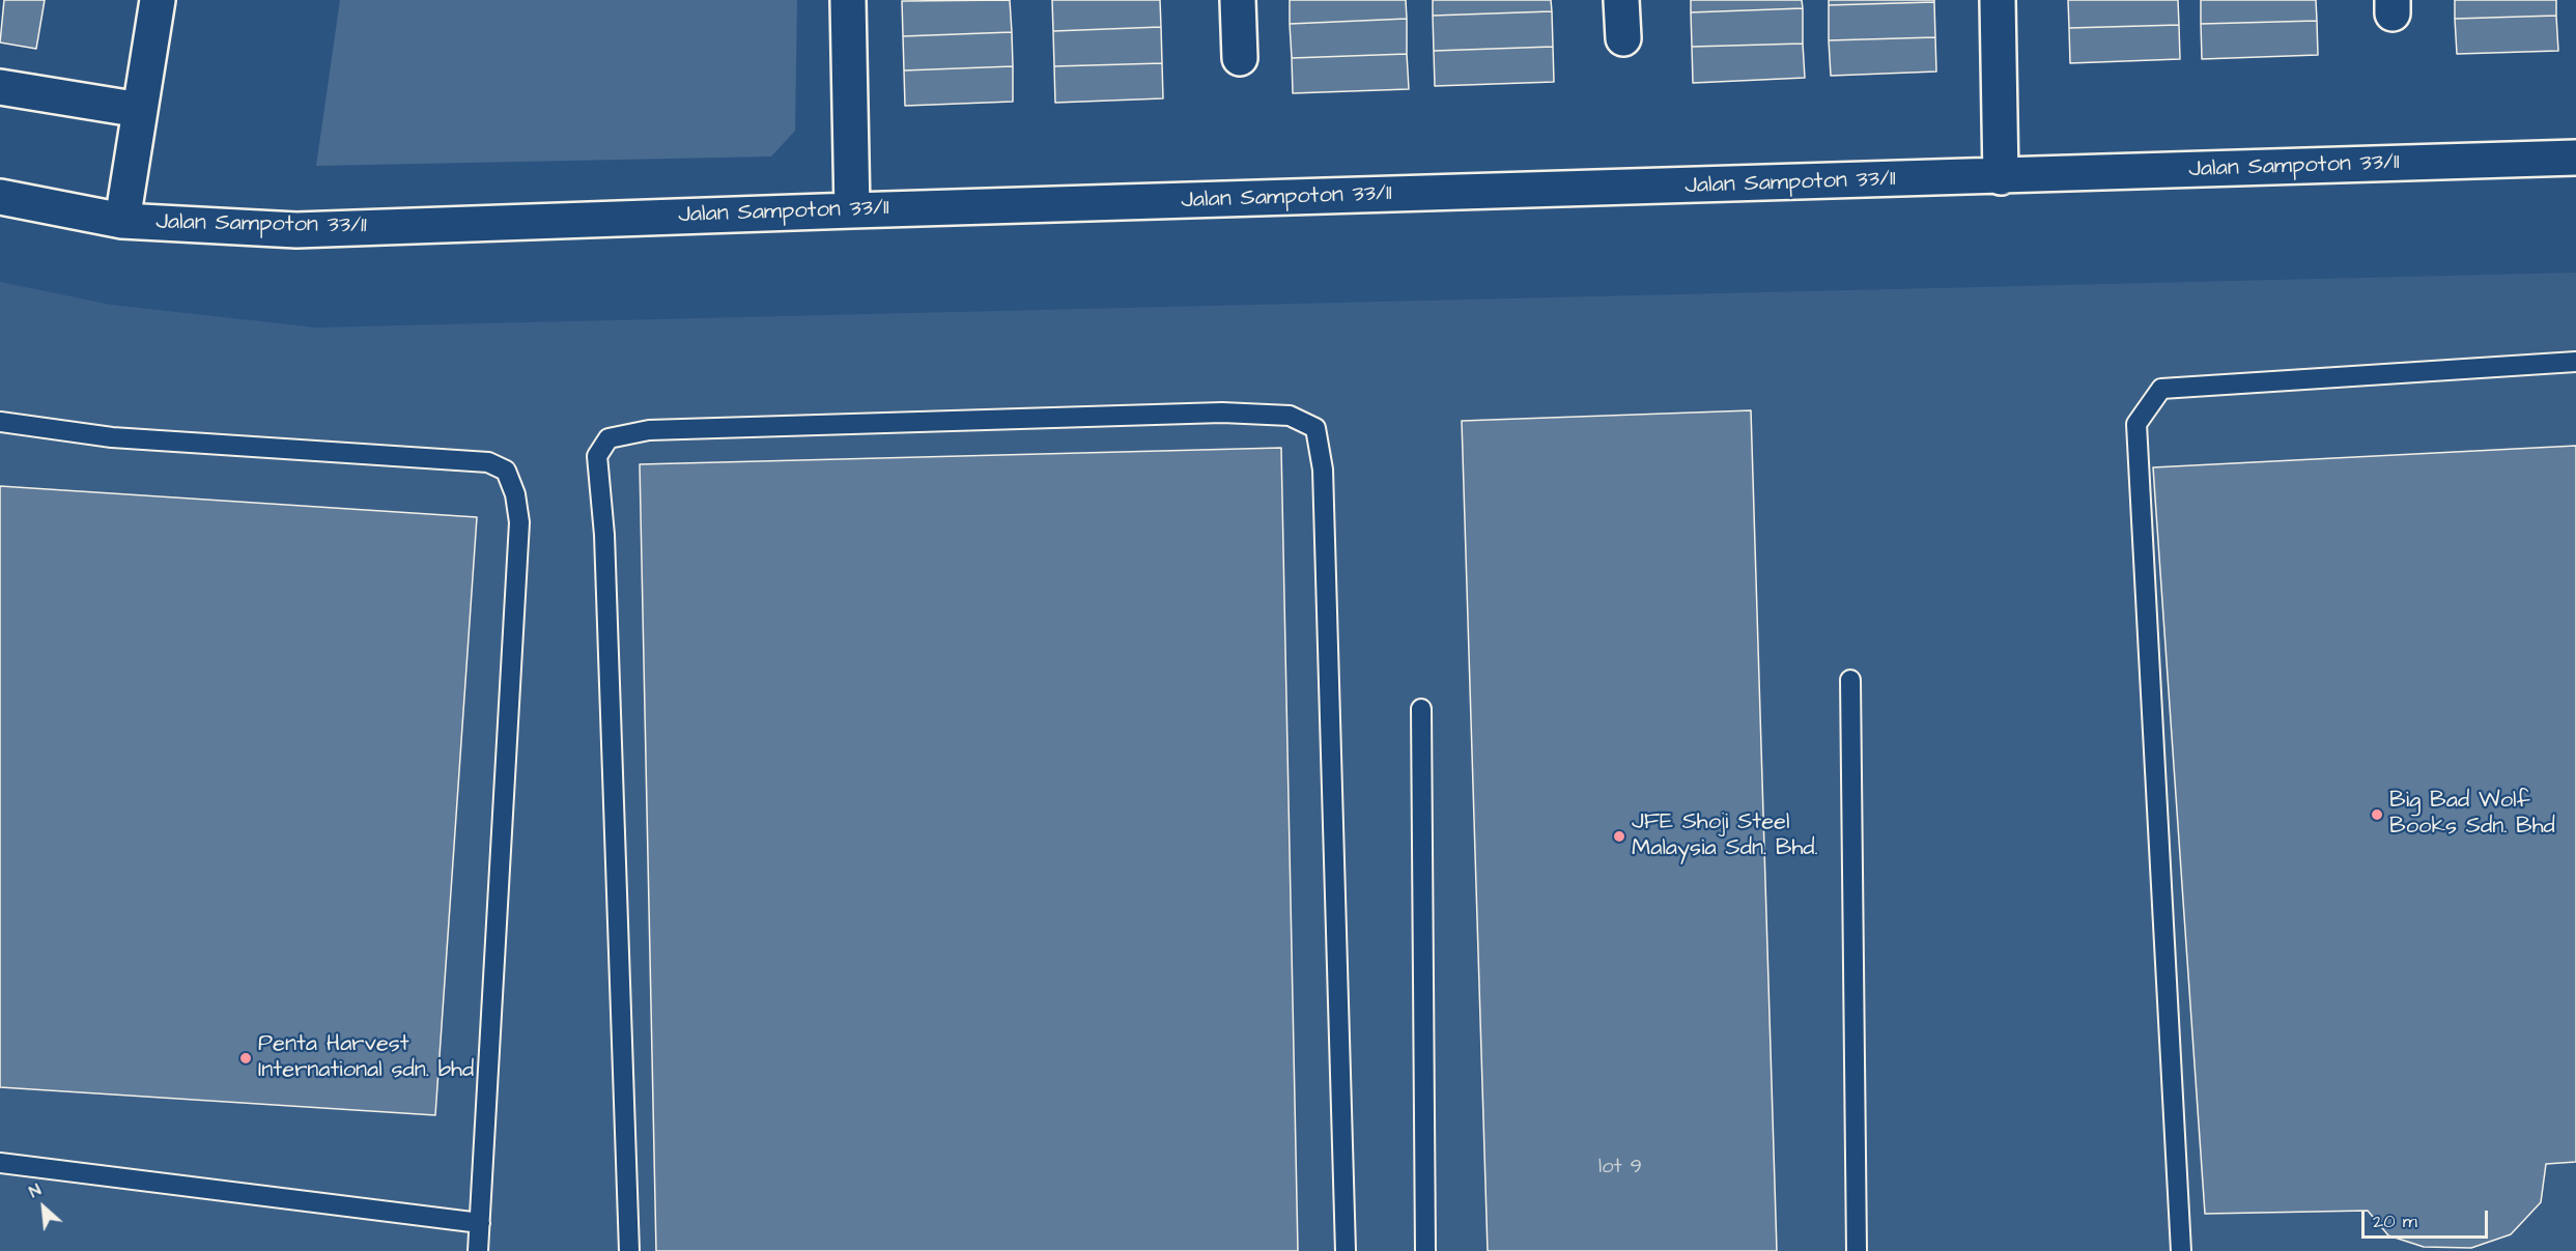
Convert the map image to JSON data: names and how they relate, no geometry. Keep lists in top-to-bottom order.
{
  "streets": {
    "street": ["Jalan Sampoton 33/11"]
  },
  "places": ["Big Bad Wolf Books Sdn. Bhd", "JFE Shoji Steel Malaysia Sdn. Bhd.", "Penta Harvest International sdn. bhd"],
  "house_numbers": ["lot 9"],
  "scale_bar": "20 m",
  "north": "top left"
}
